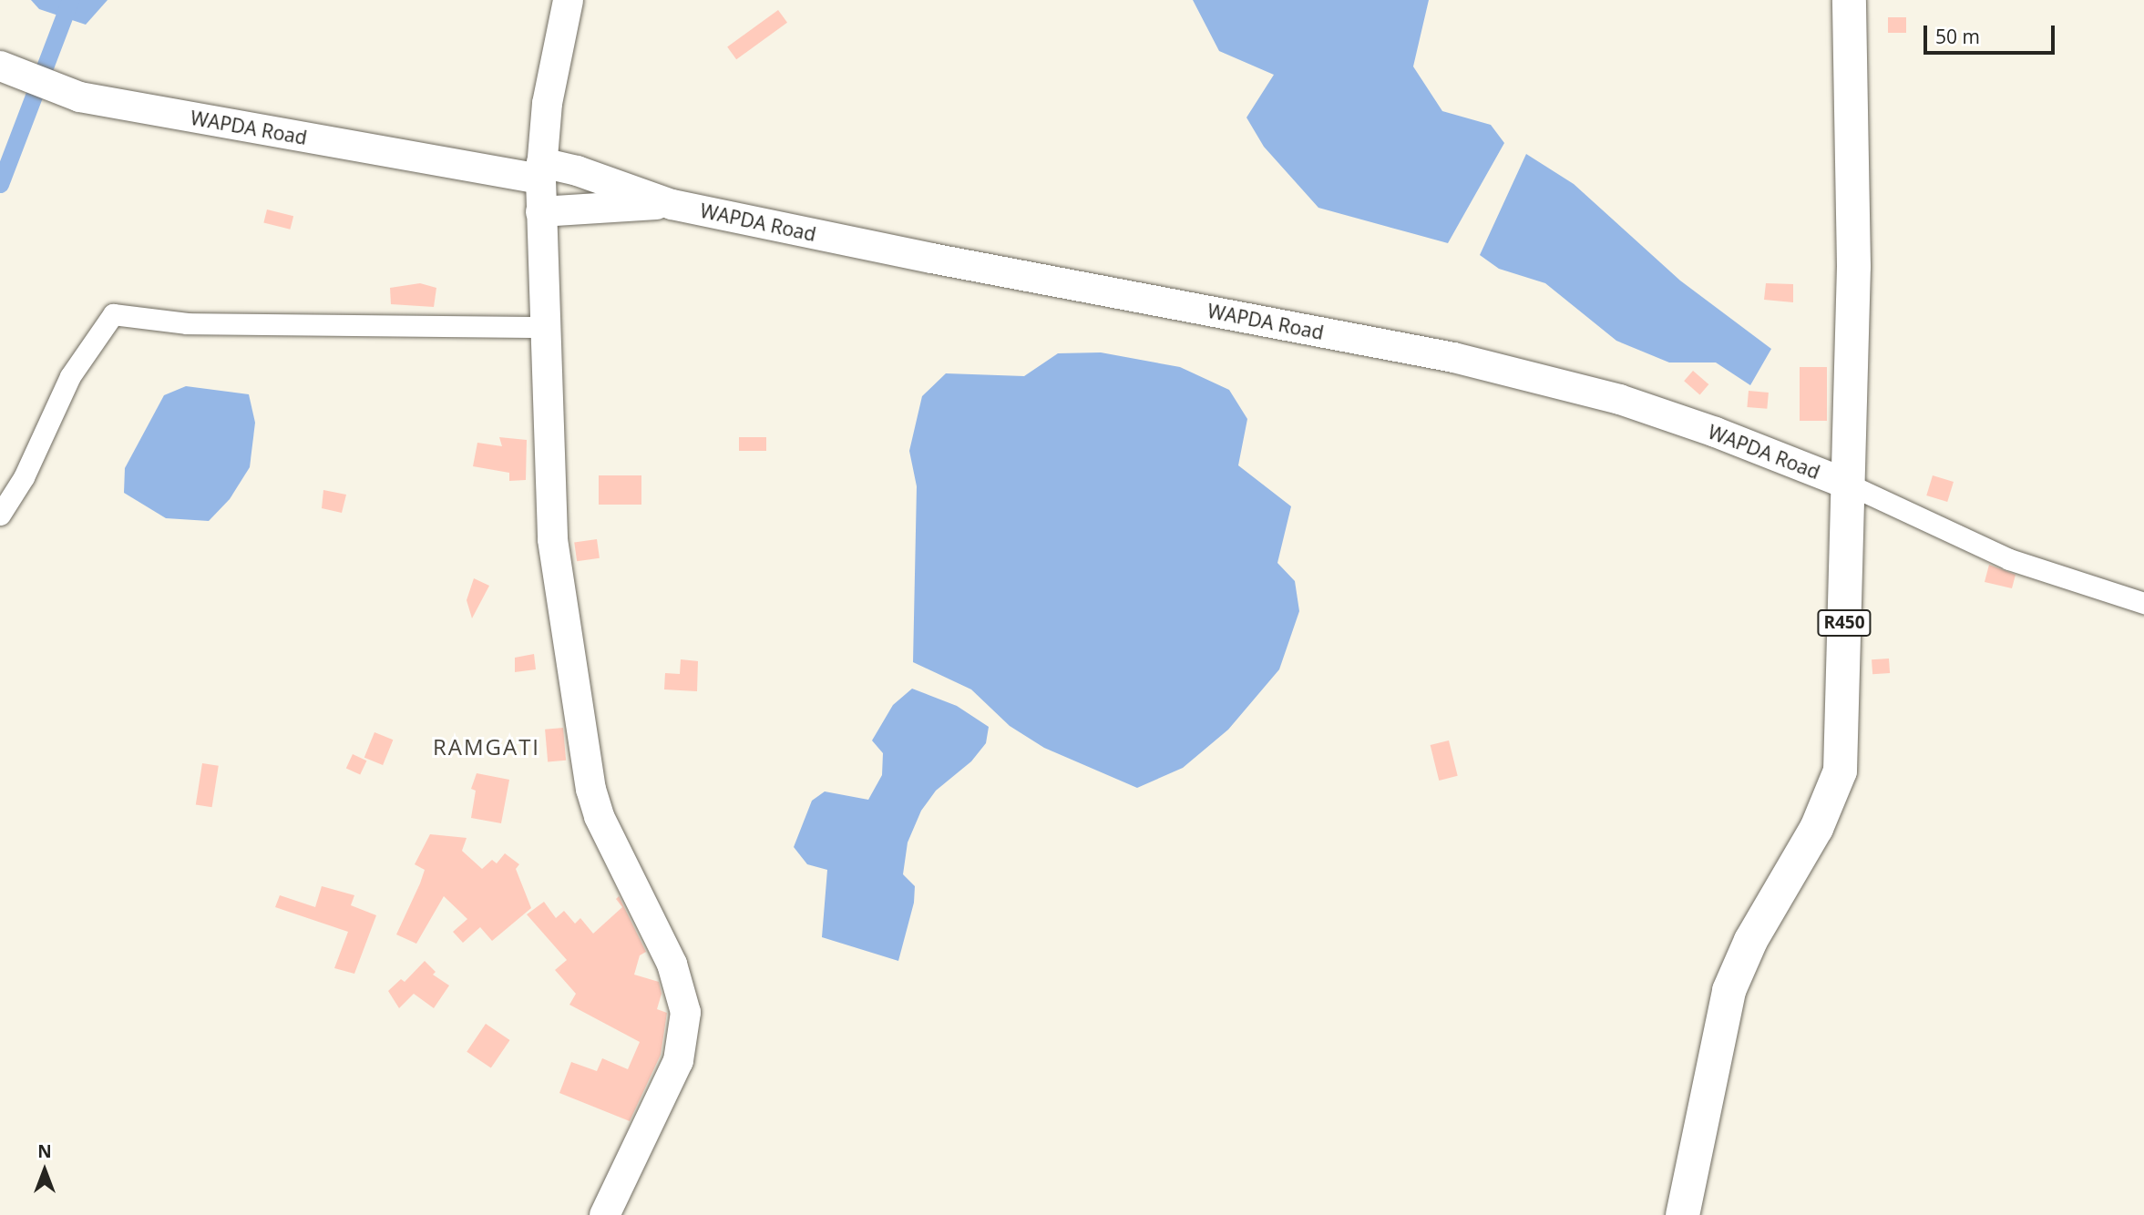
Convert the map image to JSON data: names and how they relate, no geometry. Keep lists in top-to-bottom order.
{
  "streets": {
    "main road": ["R450"],
    "street": ["WAPDA Road"]
  },
  "crossings": [
    ["WAPDA Road", "R450"]
  ],
  "districts": ["RAMGATI"],
  "scale_bar": "50 m",
  "north": "top"
}
